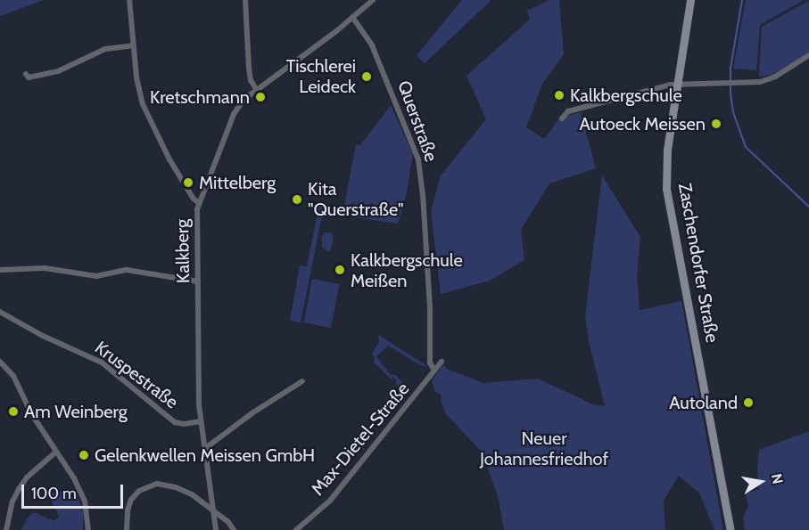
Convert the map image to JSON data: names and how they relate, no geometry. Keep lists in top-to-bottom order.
{
  "streets": {
    "street": [
      "Querstraße",
      "Kalkberg",
      "Zaschendorfer Straße",
      "Kruspestraße",
      "Max-Dietel-Straße"
    ]
  },
  "crossings": [
    ["Querstraße", "Kalkberg"],
    ["Querstraße", "Max-Dietel-Straße"],
    ["Kalkberg", "Kruspestraße"]
  ],
  "parks": ["Neuer Johannesfriedhof"],
  "places": [
    "Tischlerei Leideck",
    "Kalkbergschule",
    "Kretschmann",
    "Autoeck Meissen",
    "Mittelberg",
    "Kita \"Querstraße\"",
    "Kalkbergschule Meißen",
    "Autoland",
    "Am Weinberg",
    "Gelenkwellen Meissen GmbH"
  ],
  "scale_bar": "100 m",
  "north": "right"
}
